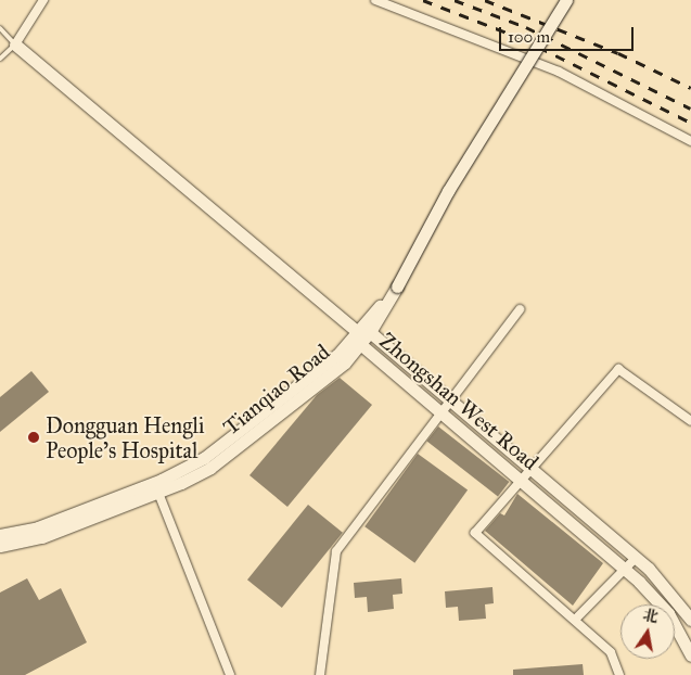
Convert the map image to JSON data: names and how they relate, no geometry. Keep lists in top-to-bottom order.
{
  "streets": {
    "main road": ["Tianqiao Road", "Zhongshan West Road"]
  },
  "crossings": [
    ["Tianqiao Road", "Zhongshan West Road"]
  ],
  "places": ["Dongguan Hengli People's Hospital"],
  "scale_bar": "100 m",
  "north": "top"
}
